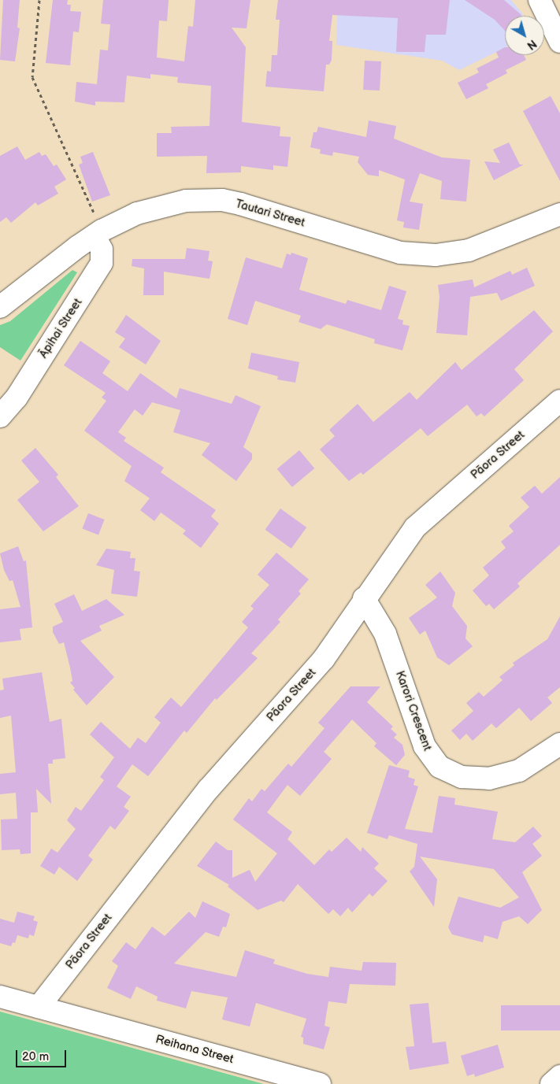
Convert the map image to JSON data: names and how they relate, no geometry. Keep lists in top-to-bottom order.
{
  "streets": {
    "street": [
      "Tautari Street",
      "Āpihai Street",
      "Pāora Street",
      "Karori Crescent",
      "Reihana Street"
    ]
  },
  "crossings": [
    ["Tautari Street", "Āpihai Street"],
    ["Pāora Street", "Karori Crescent"],
    ["Pāora Street", "Reihana Street"]
  ],
  "scale_bar": "20 m",
  "north": "bottom right"
}
